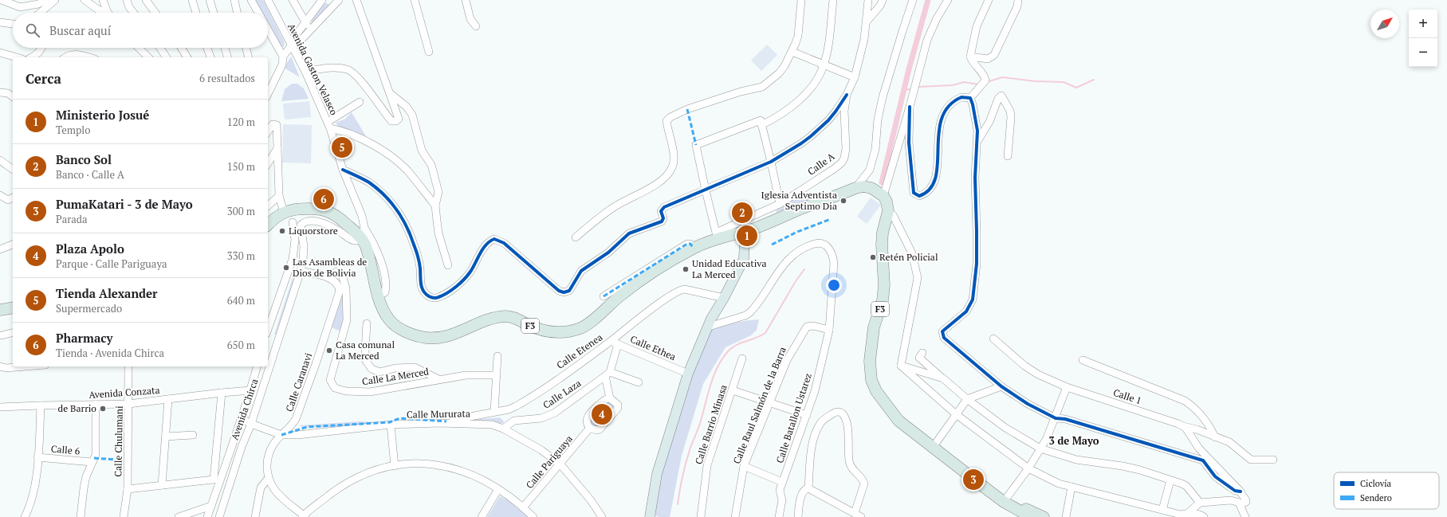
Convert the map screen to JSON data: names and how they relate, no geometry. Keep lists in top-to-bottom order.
{
  "streets": {
    "highway": ["F3"],
    "street": [
      "Avenida Gaston Velasco",
      "Calle A",
      "Calle Ethea",
      "Calle Etenea",
      "Calle La Merced",
      "Calle Caranavi",
      "Avenida Conzata",
      "Calle Laza",
      "Calle 1",
      "Calle Raul Salmón de la Barra",
      "Avenida Chirca",
      "Calle Mururata",
      "Calle Batallon Ustarez",
      "Calle Barrio Minasa",
      "Calle Chulumani",
      "Calle 6",
      "Calle Pariguaya"
    ]
  },
  "crossings": [
    ["Avenida Gaston Velasco", "F3"],
    ["Calle A", "F3"],
    ["F3", "Avenida Chirca"],
    ["Calle Ethea", "Calle Etenea"],
    ["Calle Etenea", "Calle Mururata"],
    ["Calle La Merced", "Calle Caranavi"],
    ["Calle Caranavi", "Calle Mururata"],
    ["Avenida Conzata", "Avenida Chirca"],
    ["Avenida Conzata", "Calle Chulumani"],
    ["Calle Laza", "Calle Mururata"],
    ["Calle Raul Salmón de la Barra", "Calle Batallon Ustarez"],
    ["Avenida Chirca", "Calle Mururata"],
    ["Calle Mururata", "Calle Pariguaya"]
  ],
  "districts": ["3 de Mayo"],
  "places": [
    "Iglesia Adventista Septimo Dia",
    "Liquorstore",
    "Retén Policial",
    "Las Asambleas de Dios de Bolivia",
    "Unidad Educativa La Merced",
    "Casa comunal La Merced",
    "de Barrio"
  ],
  "legend": ["Ciclovía", "Sendero"],
  "north": "top right",
  "page": {
    "map_buttons": ["+", "−"],
    "search": "Buscar aquí",
    "heading": ["Cerca", "6 resultados"],
    "list": [
      {
        "mark": "1",
        "name": "Ministerio Josué",
        "note": "Templo",
        "value": "120 m"
      },
      {
        "mark": "2",
        "name": "Banco Sol",
        "note": "Banco · Calle A",
        "value": "150 m"
      },
      {
        "mark": "3",
        "name": "PumaKatari - 3 de Mayo",
        "note": "Parada",
        "value": "300 m"
      },
      {
        "mark": "4",
        "name": "Plaza Apolo",
        "note": "Parque · Calle Pariguaya",
        "value": "330 m"
      },
      {
        "mark": "5",
        "name": "Tienda Alexander",
        "note": "Supermercado",
        "value": "640 m"
      },
      {
        "mark": "6",
        "name": "Pharmacy",
        "note": "Tienda · Avenida Chirca",
        "value": "650 m"
      }
    ],
    "pins": [
      "5",
      "6",
      "2",
      "1",
      "4",
      "3"
    ]
  }
}
